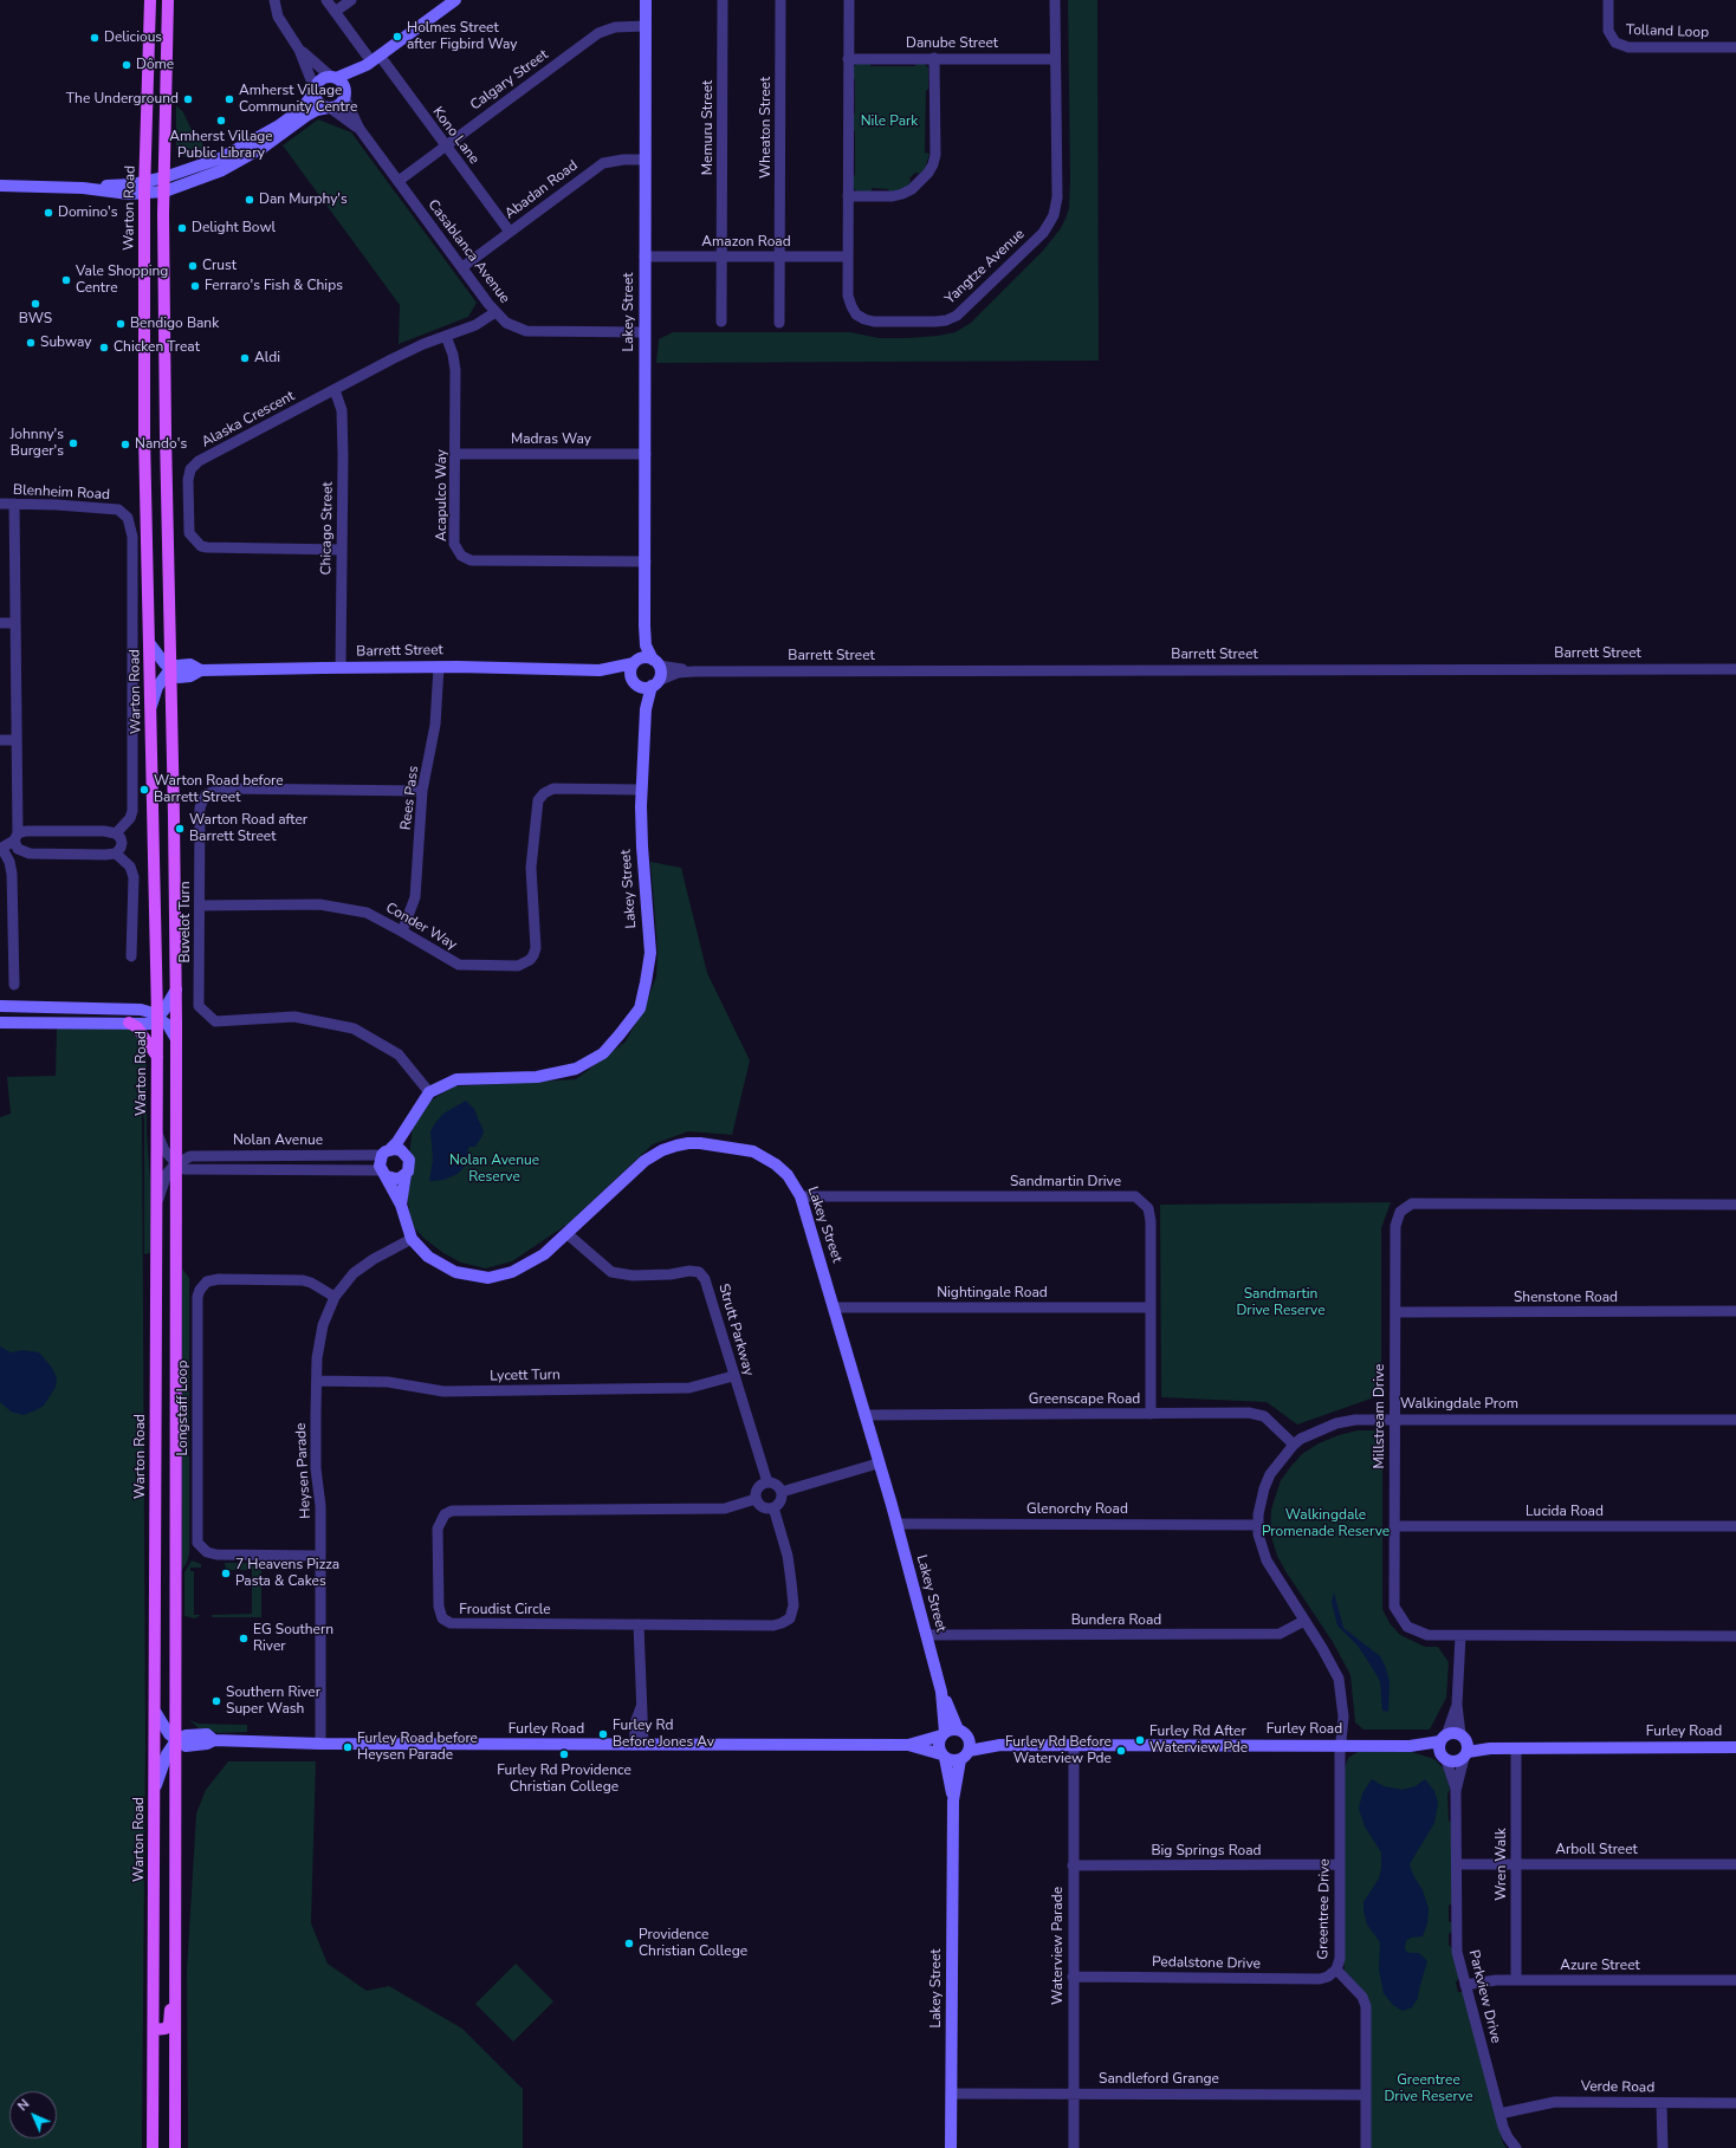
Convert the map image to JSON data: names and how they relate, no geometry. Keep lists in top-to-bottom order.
{
  "streets": {
    "main road": ["Warton Road"],
    "street": [
      "Tolland Loop",
      "Danube Street",
      "Calgary Street",
      "Memuru Street",
      "Wheaton Street",
      "Kono Lane",
      "Abadan Road",
      "Amazon Road",
      "Casablanca Avenue",
      "Yangtze Avenue",
      "Lakey Street",
      "Alaska Crescent",
      "Madras Way",
      "Blenheim Road",
      "Acapulco Way",
      "Chicago Street",
      "Barrett Street",
      "Rees Pass",
      "Buvelot Turn",
      "Conder Way",
      "Nolan Avenue",
      "Sandmartin Drive",
      "Nightingale Road",
      "Shenstone Road",
      "Strutt Parkway",
      "Lycett Turn",
      "Greenscape Road",
      "Walkingdale Prom",
      "Longstaff Loop",
      "Millstream Drive",
      "Heysen Parade",
      "Glenorchy Road",
      "Lucida Road",
      "Froudist Circle",
      "Bundera Road",
      "Furley Road",
      "Arboll Street",
      "Big Springs Road",
      "Wren Walk",
      "Greentree Drive",
      "Waterview Parade",
      "Pedalstone Drive",
      "Azure Street",
      "Parkview Drive",
      "Sandleford Grange",
      "Verde Road"
    ]
  },
  "crossings": [
    ["Danube Street", "Yangtze Avenue"],
    ["Calgary Street", "Kono Lane"],
    ["Calgary Street", "Casablanca Avenue"],
    ["Calgary Street", "Lakey Street"],
    ["Memuru Street", "Amazon Road"],
    ["Wheaton Street", "Amazon Road"],
    ["Kono Lane", "Abadan Road"],
    ["Abadan Road", "Casablanca Avenue"],
    ["Abadan Road", "Lakey Street"],
    ["Amazon Road", "Yangtze Avenue"],
    ["Amazon Road", "Lakey Street"],
    ["Casablanca Avenue", "Lakey Street"],
    ["Casablanca Avenue", "Alaska Crescent"],
    ["Lakey Street", "Madras Way"],
    ["Lakey Street", "Acapulco Way"],
    ["Lakey Street", "Barrett Street"],
    ["Lakey Street", "Buvelot Turn"],
    ["Lakey Street", "Conder Way"],
    ["Lakey Street", "Nolan Avenue"],
    ["Lakey Street", "Sandmartin Drive"],
    ["Lakey Street", "Nightingale Road"],
    ["Lakey Street", "Strutt Parkway"],
    ["Lakey Street", "Greenscape Road"],
    ["Lakey Street", "Heysen Parade"],
    ["Lakey Street", "Glenorchy Road"],
    ["Lakey Street", "Bundera Road"],
    ["Lakey Street", "Furley Road"],
    ["Lakey Street", "Sandleford Grange"],
    ["Alaska Crescent", "Acapulco Way"],
    ["Alaska Crescent", "Chicago Street"],
    ["Madras Way", "Acapulco Way"],
    ["Chicago Street", "Barrett Street"],
    ["Barrett Street", "Rees Pass"],
    ["Rees Pass", "Buvelot Turn"],
    ["Rees Pass", "Conder Way"],
    ["Buvelot Turn", "Conder Way"],
    ["Sandmartin Drive", "Nightingale Road"],
    ["Sandmartin Drive", "Greenscape Road"],
    ["Shenstone Road", "Millstream Drive"],
    ["Strutt Parkway", "Lycett Turn"],
    ["Strutt Parkway", "Froudist Circle"],
    ["Lycett Turn", "Heysen Parade"],
    ["Greenscape Road", "Walkingdale Prom"],
    ["Walkingdale Prom", "Millstream Drive"],
    ["Walkingdale Prom", "Glenorchy Road"],
    ["Walkingdale Prom", "Bundera Road"],
    ["Walkingdale Prom", "Furley Road"],
    ["Walkingdale Prom", "Greentree Drive"],
    ["Longstaff Loop", "Heysen Parade"],
    ["Millstream Drive", "Lucida Road"],
    ["Heysen Parade", "Furley Road"],
    ["Furley Road", "Wren Walk"],
    ["Furley Road", "Greentree Drive"],
    ["Furley Road", "Waterview Parade"],
    ["Furley Road", "Parkview Drive"],
    ["Arboll Street", "Wren Walk"],
    ["Arboll Street", "Parkview Drive"],
    ["Big Springs Road", "Greentree Drive"],
    ["Big Springs Road", "Waterview Parade"],
    ["Wren Walk", "Azure Street"],
    ["Greentree Drive", "Pedalstone Drive"],
    ["Greentree Drive", "Sandleford Grange"],
    ["Waterview Parade", "Pedalstone Drive"],
    ["Waterview Parade", "Sandleford Grange"],
    ["Azure Street", "Parkview Drive"],
    ["Parkview Drive", "Verde Road"]
  ],
  "parks": [
    "Nile Park",
    "Nolan Avenue Reserve",
    "Sandmartin Drive Reserve",
    "Walkingdale Promenade Reserve",
    "Greentree Drive Reserve"
  ],
  "places": [
    "Holmes Street after Figbird Way",
    "Delicious",
    "Dôme",
    "The Underground",
    "Amherst Village Community Centre",
    "Amherst Village Public Library",
    "Dan Murphy's",
    "Domino's",
    "Delight Bowl",
    "Crust",
    "Vale Shopping Centre",
    "Ferraro's Fish & Chips",
    "BWS",
    "Bendigo Bank",
    "Subway",
    "Chicken Treat",
    "Aldi",
    "Johnny's Burger's",
    "Nando's",
    "Warton Road before Barrett Street",
    "Warton Road after Barrett Street",
    "7 Heavens Pizza Pasta & Cakes",
    "EG Southern River",
    "Southern River Super Wash",
    "Furley Rd Before Jones Av",
    "Furley Rd After Waterview Pde",
    "Furley Road before Heysen Parade",
    "Furley Rd Before Waterview Pde",
    "Furley Rd Providence Christian College",
    "Providence Christian College"
  ],
  "north": "top left"
}
